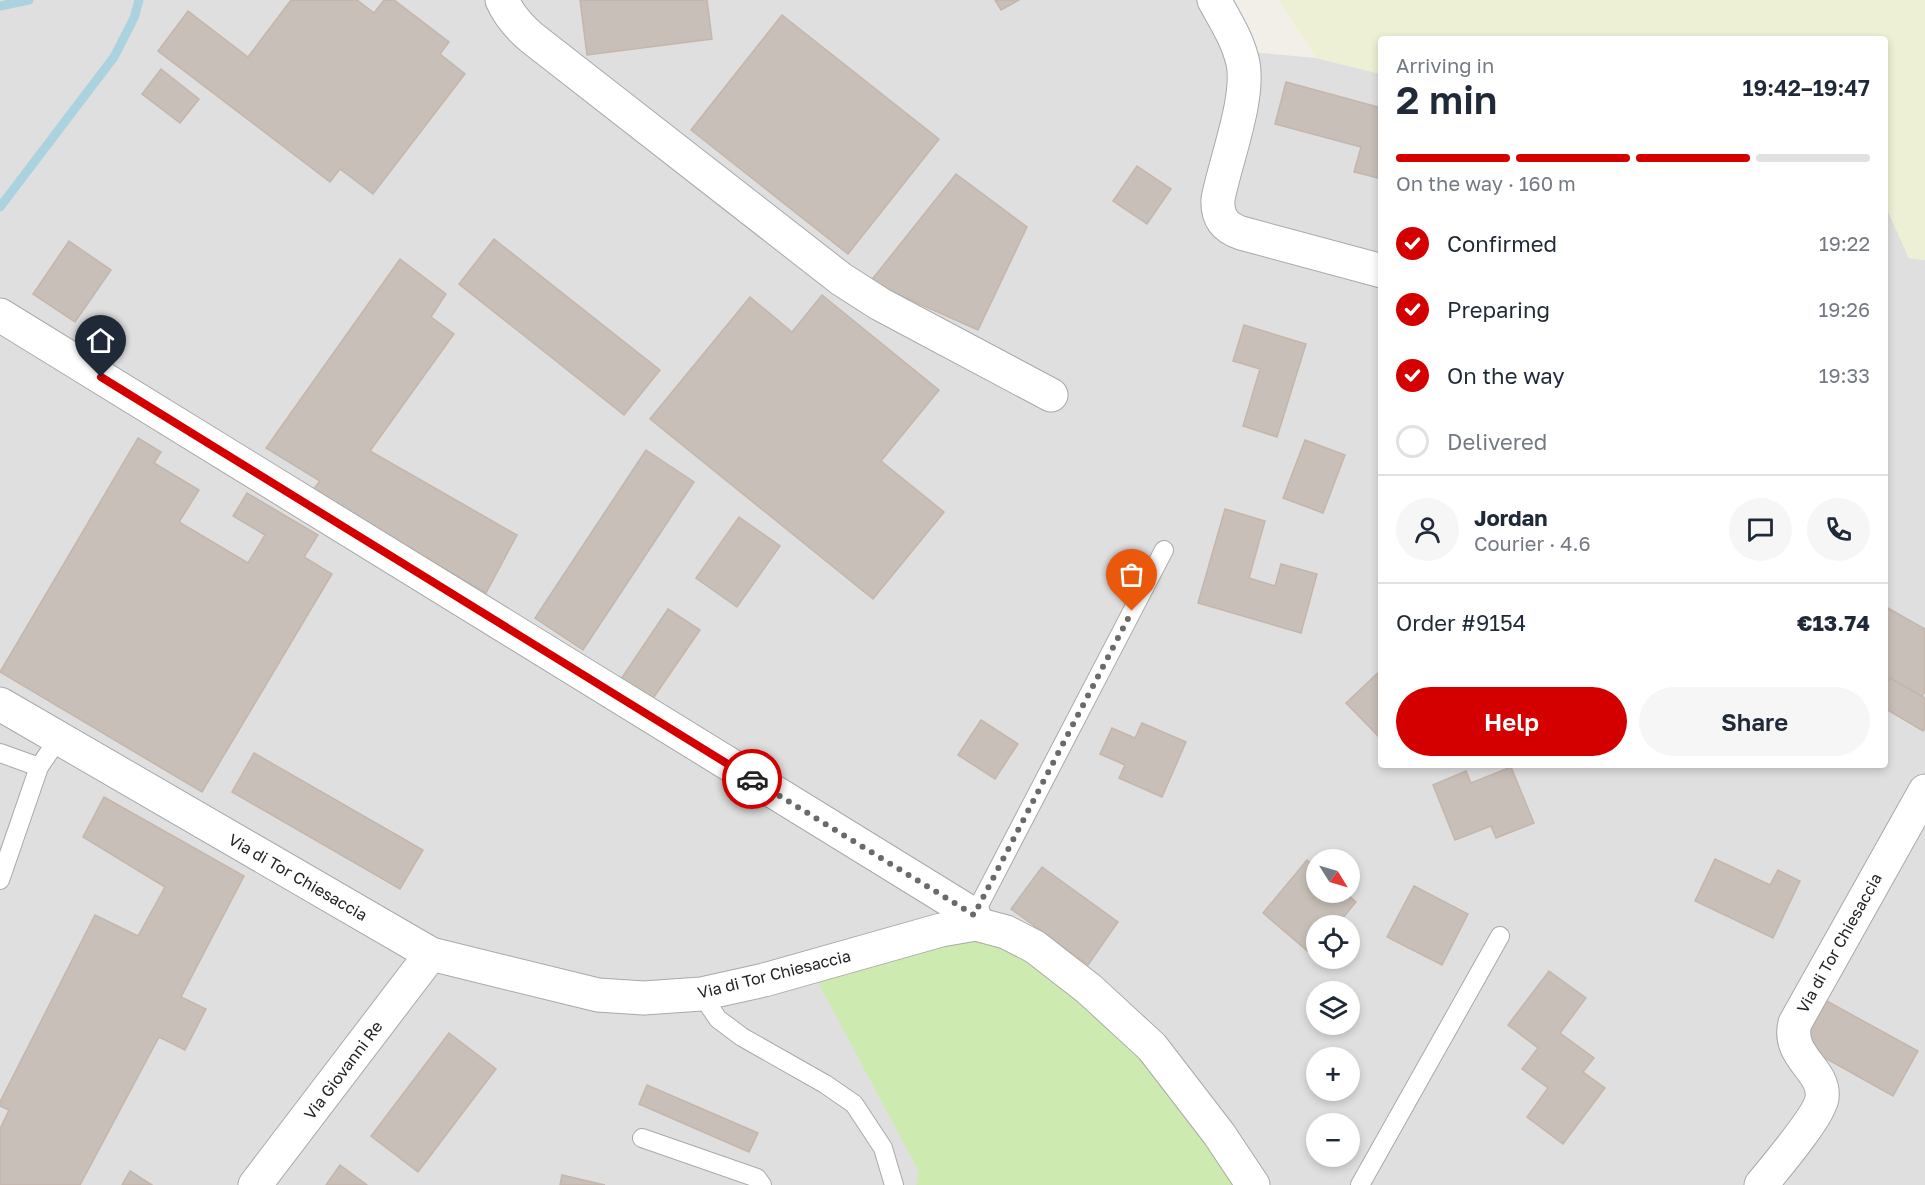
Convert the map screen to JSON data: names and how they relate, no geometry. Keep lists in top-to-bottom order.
{
  "streets": {
    "street": ["Via di Tor Chiesaccia", "Via Giovanni Re"]
  },
  "crossings": [
    ["Via di Tor Chiesaccia", "Via Giovanni Re"]
  ],
  "north": "bottom right",
  "page": {
    "heading": ["2 min", "Arriving in", "19:42–19:47"],
    "panel": [
      "Jordan",
      "Courier · 4.6",
      "Order #9154",
      "€13.74"
    ],
    "bar": "On the way · 160 m",
    "list": [
      ["Confirmed", "19:22"],
      ["Preparing", "19:26"],
      ["On the way", "19:33"],
      "Delivered"
    ],
    "buttons": ["Help", "Share"],
    "map_buttons": ["+", "−"]
  }
}
